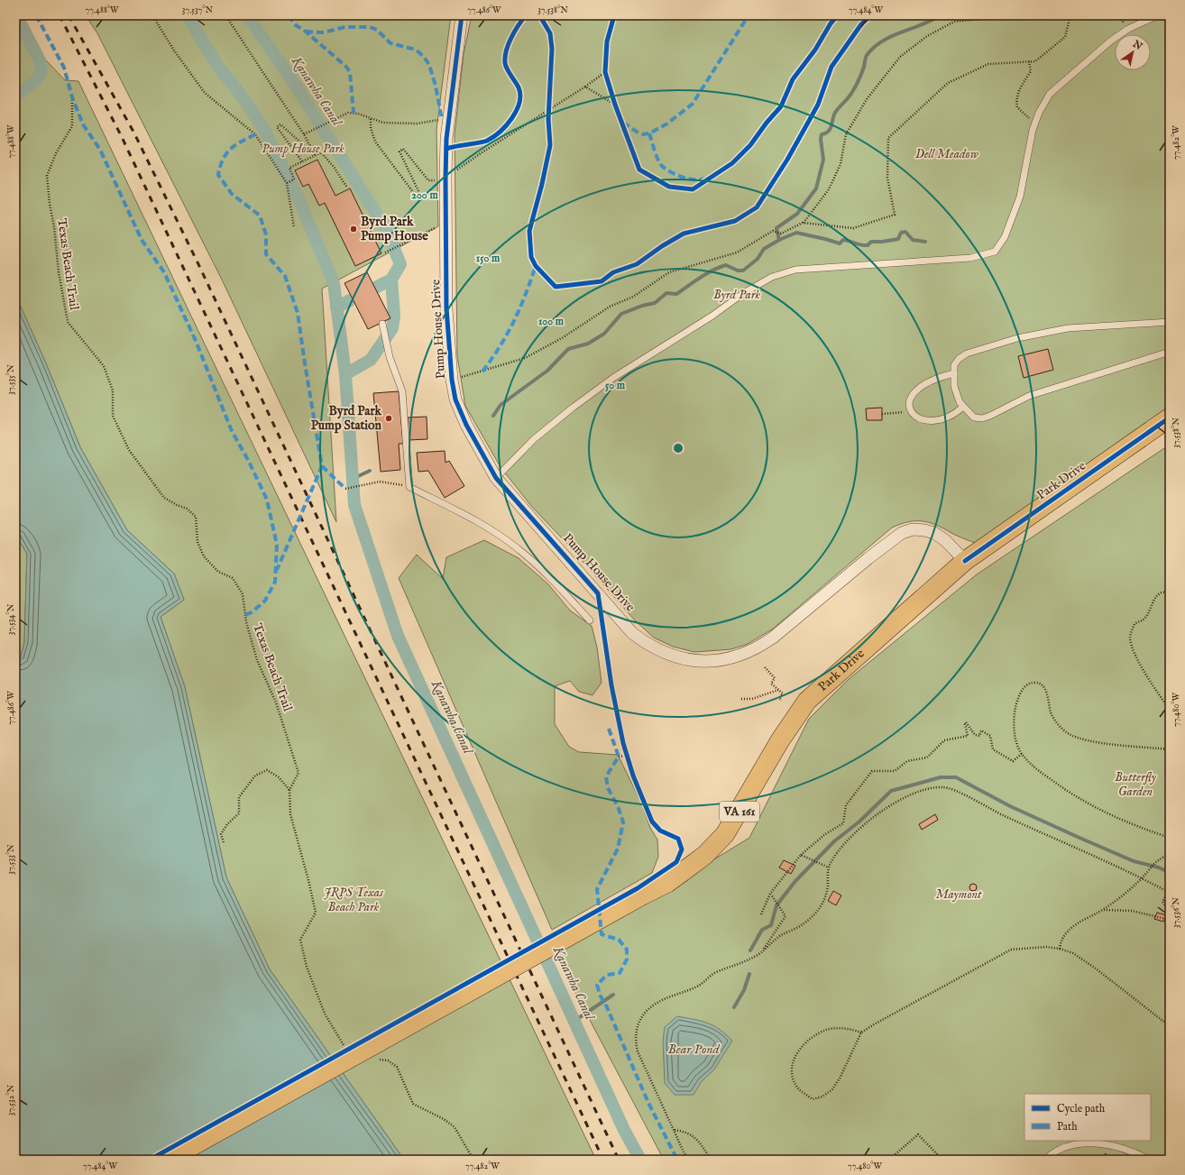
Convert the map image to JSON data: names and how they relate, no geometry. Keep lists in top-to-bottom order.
{
  "streets": {
    "main road": ["Park Drive", "VA 161"],
    "street": ["Pump House Drive"],
    "path": ["Texas Beach Trail"]
  },
  "crossings": [
    ["Pump House Drive", "Park Drive"]
  ],
  "water": ["Kanawha Canal", "Bear Pond"],
  "parks": [
    "Pump House Park",
    "Dell Meadow",
    "Byrd Park",
    "Butterfly Garden",
    "JRPS Texas Beach Park",
    "Maymont"
  ],
  "places": ["Byrd Park Pump House", "Byrd Park Pump Station"],
  "legend": ["Cycle path", "Path"],
  "north": "top right",
  "coordinates": [
    "77.488°W",
    "37.537°N",
    "77.486°W",
    "37.538°N",
    "77.484°W",
    "77.482°W",
    "37.535°N",
    "37.534°N",
    "77.480°W",
    "37.533°N",
    "37.536°N",
    "37.532°N"
  ],
  "rings": [
    "200 m",
    "150 m",
    "100 m",
    "50 m"
  ]
}
